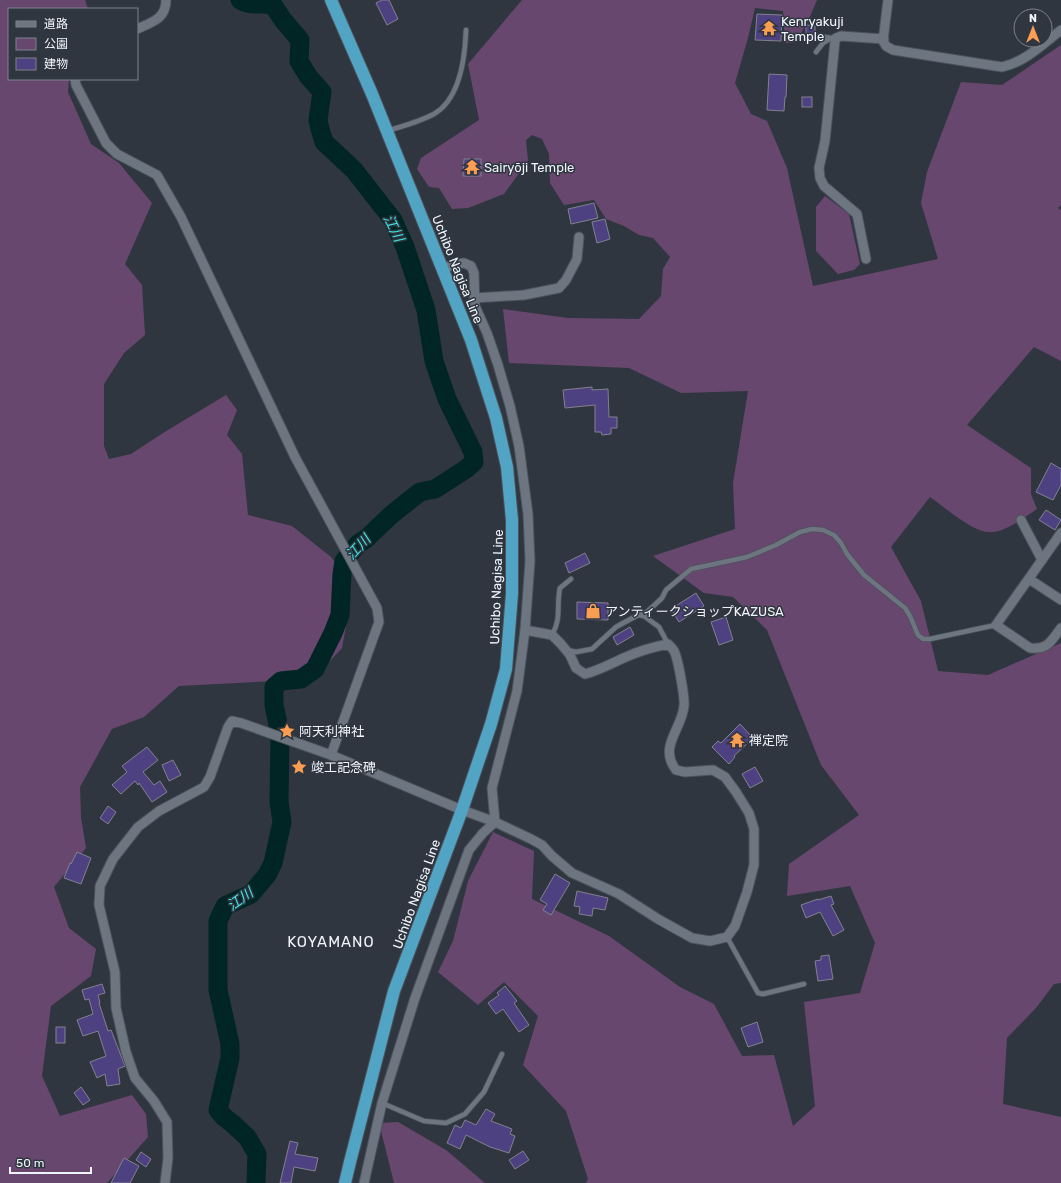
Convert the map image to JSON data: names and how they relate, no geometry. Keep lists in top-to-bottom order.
{
  "streets": {
    "highway": ["Uchibo Nagisa Line"]
  },
  "districts": ["KOYAMANO"],
  "water": ["江川"],
  "places": {
    "temple": ["Kenryakuji Temple", "Sairyōji Temple", "禅定院"],
    "shop": ["アンティークショップKAZUSA"],
    "place": ["阿天利神社", "竣工記念碑"]
  },
  "legend": ["道路", "公園", "建物"],
  "scale_bar": "50 m",
  "north": "top"
}
